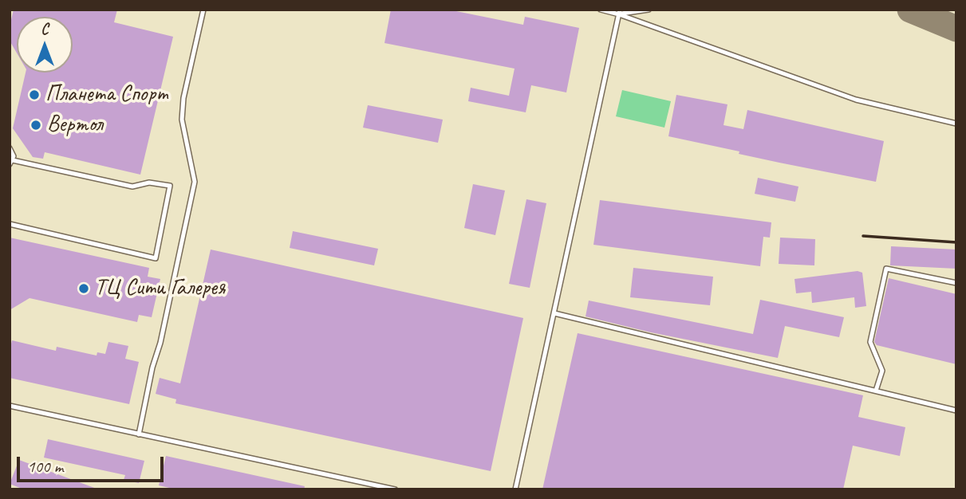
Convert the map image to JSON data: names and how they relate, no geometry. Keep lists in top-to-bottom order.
{
  "places": ["Планета Спорт", "Вертол", "ТЦ Сити Галерея"],
  "scale_bar": "100 m",
  "north": "top"
}
